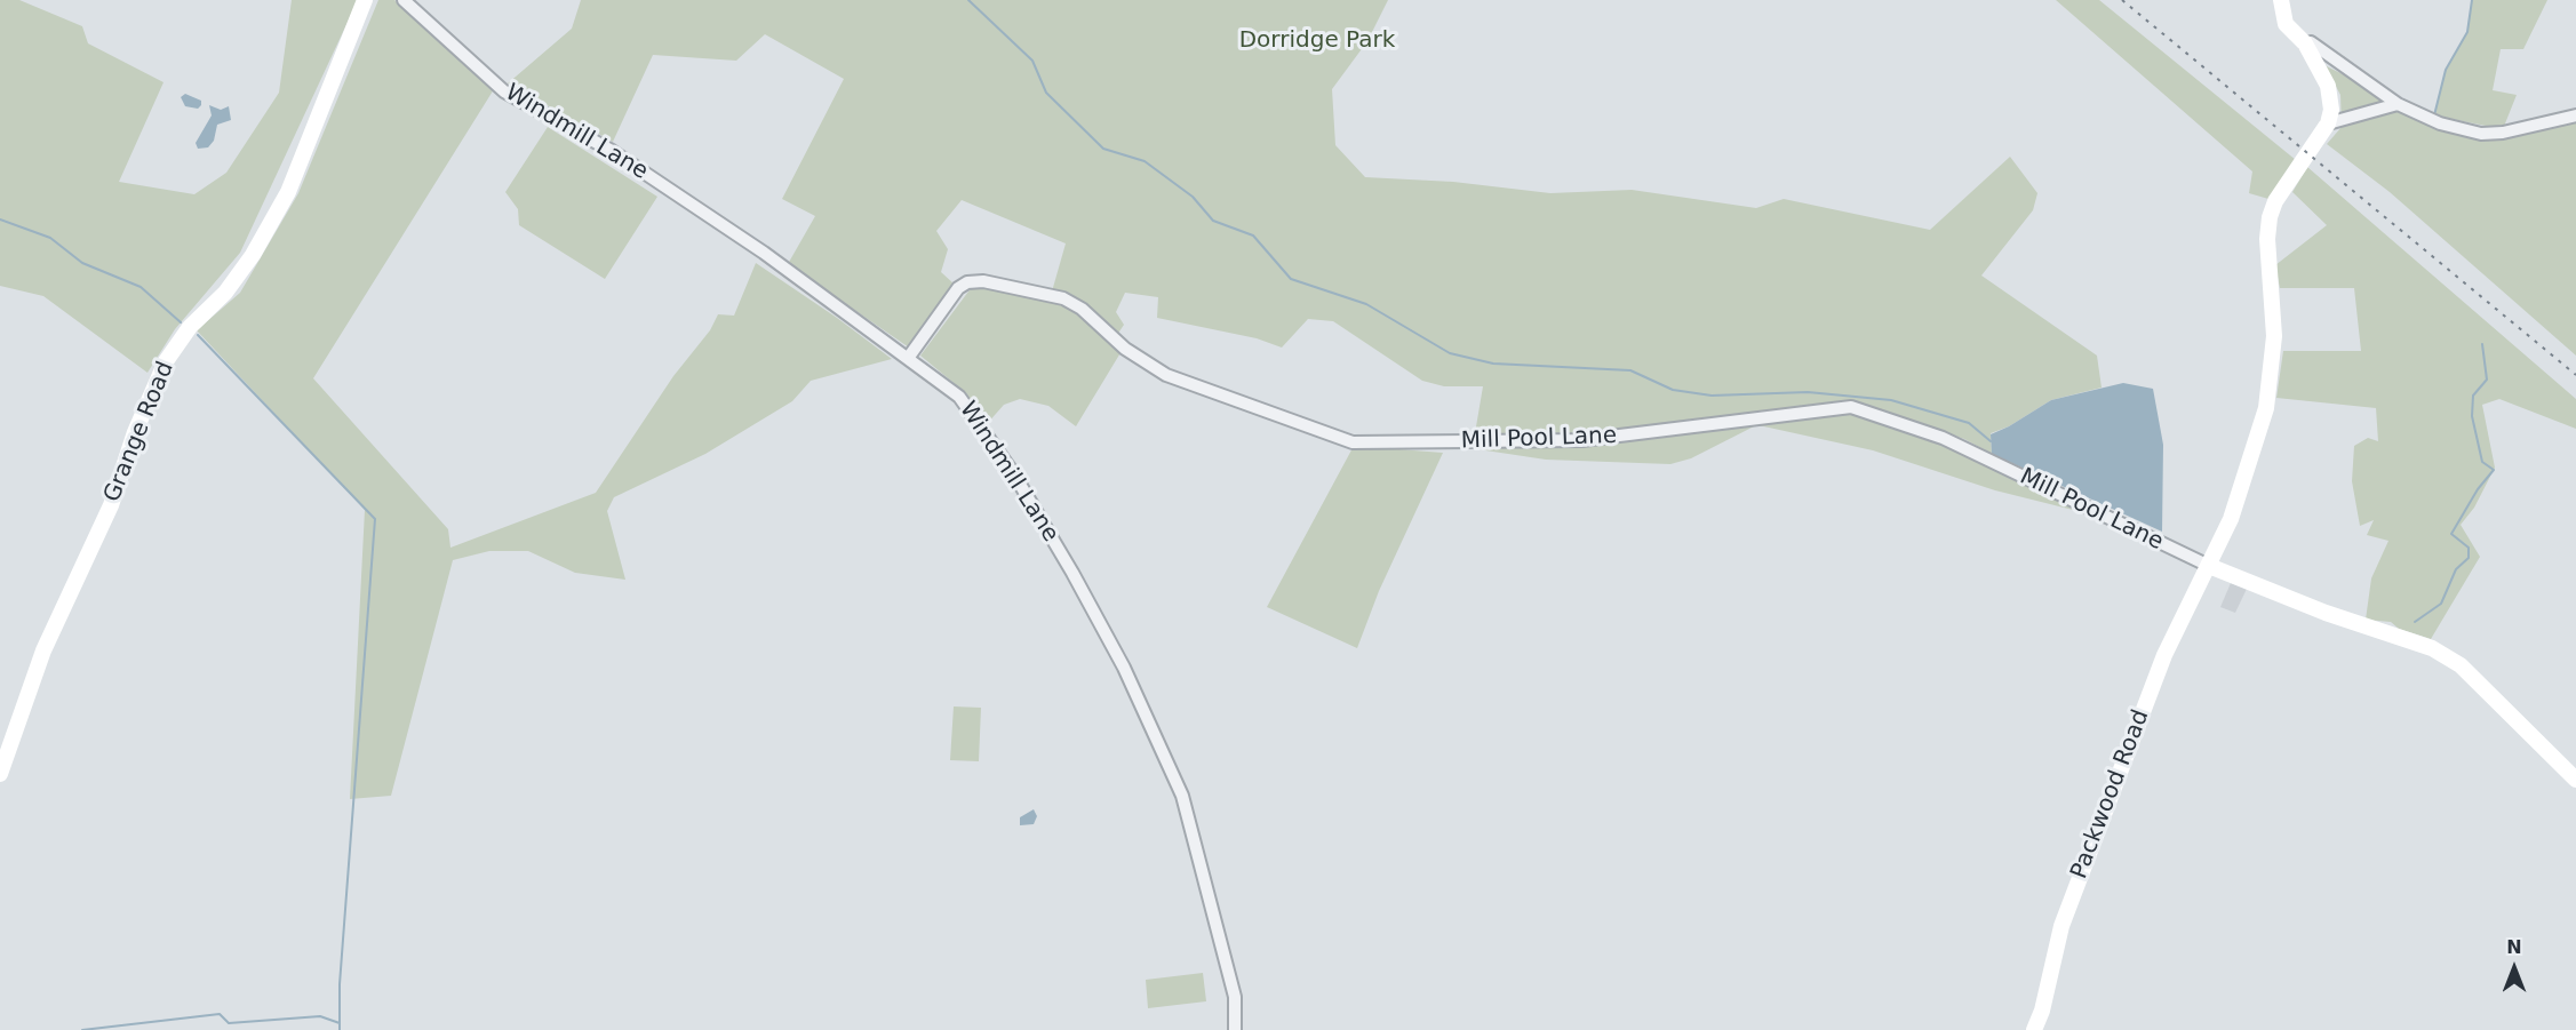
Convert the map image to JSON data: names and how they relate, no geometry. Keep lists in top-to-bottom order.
{
  "streets": {
    "street": [
      "Windmill Lane",
      "Grange Road",
      "Mill Pool Lane",
      "Packwood Road"
    ]
  },
  "crossings": [
    ["Windmill Lane", "Mill Pool Lane"],
    ["Mill Pool Lane", "Packwood Road"]
  ],
  "parks": ["Dorridge Park"],
  "north": "top"
}
